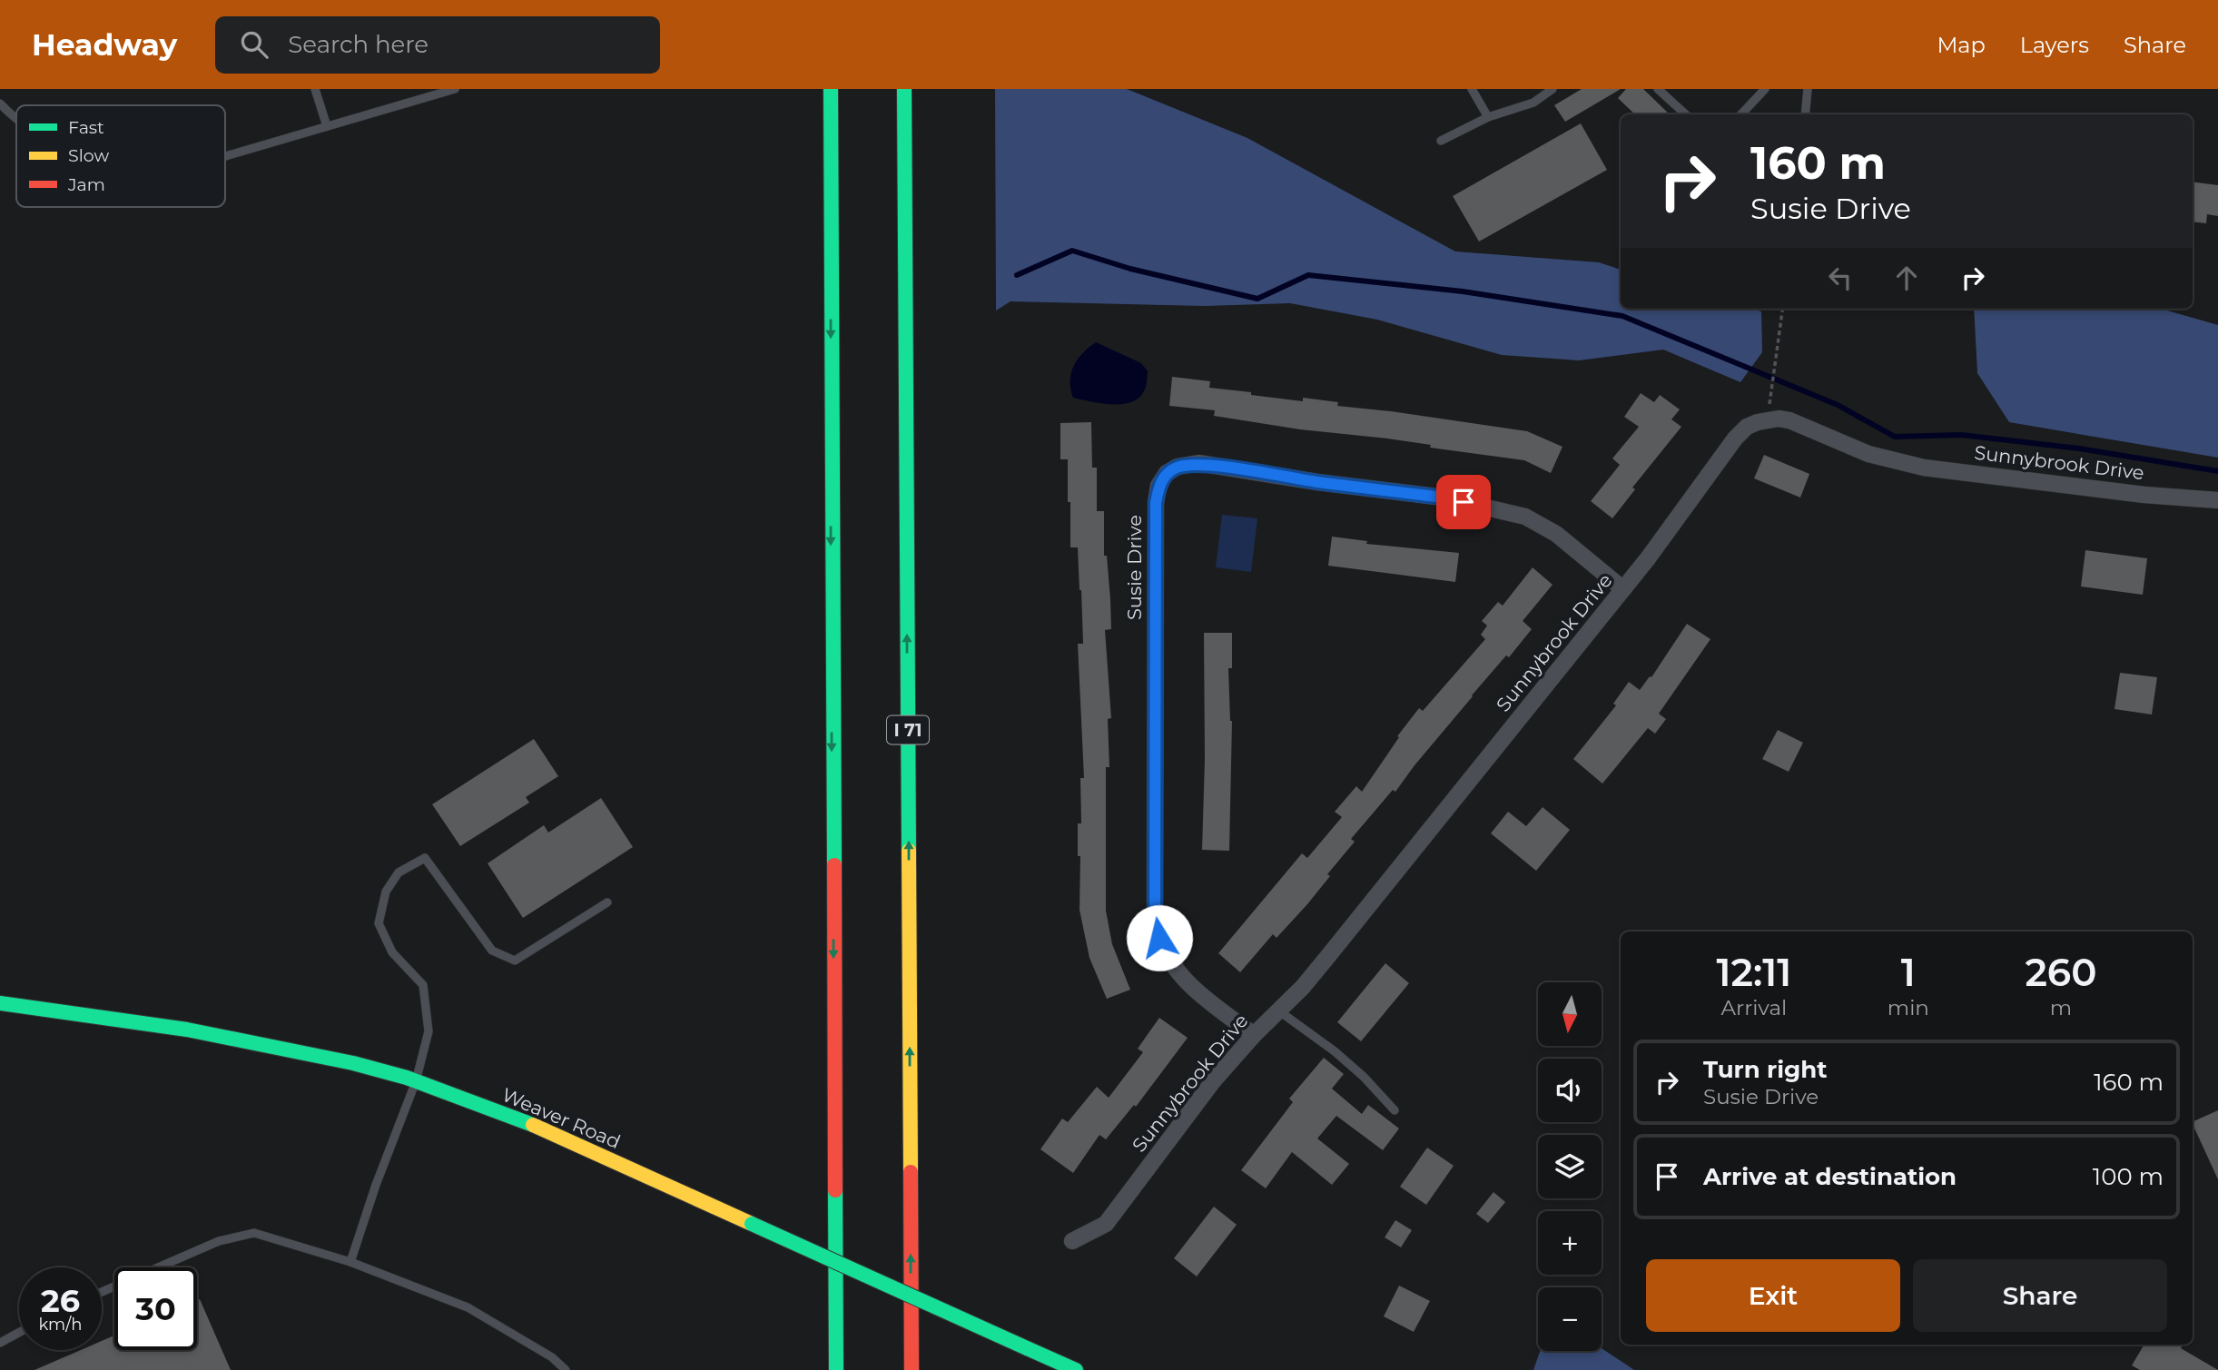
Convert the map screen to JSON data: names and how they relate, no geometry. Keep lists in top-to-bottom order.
{
  "streets": {
    "main road": ["I 71", "Weaver Road"],
    "street": ["Sunnybrook Drive", "Susie Drive"]
  },
  "crossings": [
    ["Sunnybrook Drive", "Susie Drive"]
  ],
  "legend": ["Fast", "Slow", "Jam"],
  "north": "bottom",
  "page": {
    "header": "Headway",
    "search": "Search here",
    "nav": ["Map", "Layers", "Share"],
    "turn": ["160 m", "Susie Drive"],
    "eta": [
      "12:11",
      "Arrival",
      "1",
      "min",
      "260",
      "m"
    ],
    "map_buttons": ["+", "−"],
    "list": [
      {
        "name": "Turn right",
        "note": "Susie Drive",
        "value": "160 m"
      },
      {
        "name": "Arrive at destination",
        "value": "100 m"
      }
    ],
    "buttons": ["Exit", "Share"],
    "speed": "26 km/h",
    "limit": "30"
  }
}
